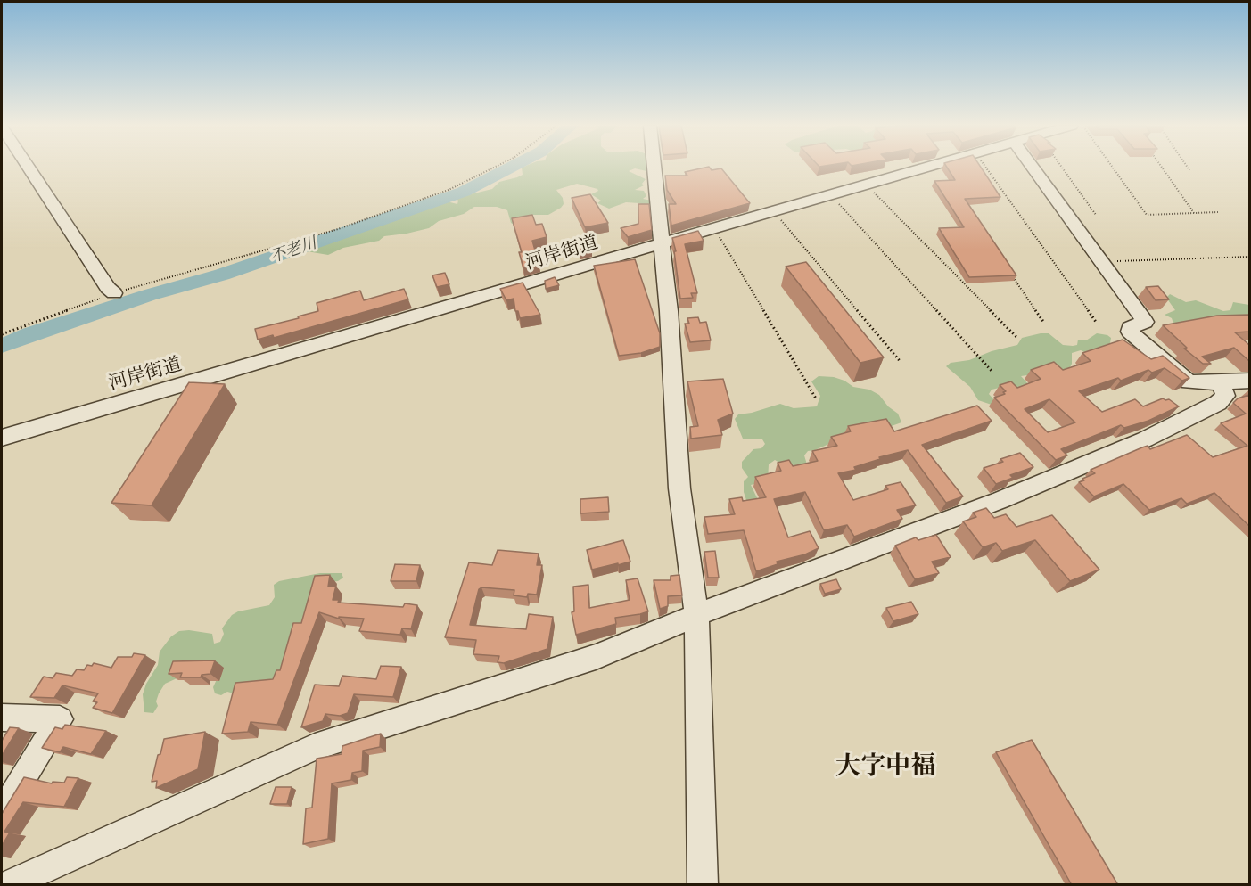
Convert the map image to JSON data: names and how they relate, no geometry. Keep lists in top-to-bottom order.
{
  "streets": {
    "street": ["河岸街道"]
  },
  "districts": ["大字中福"],
  "water": ["不老川"]
}
